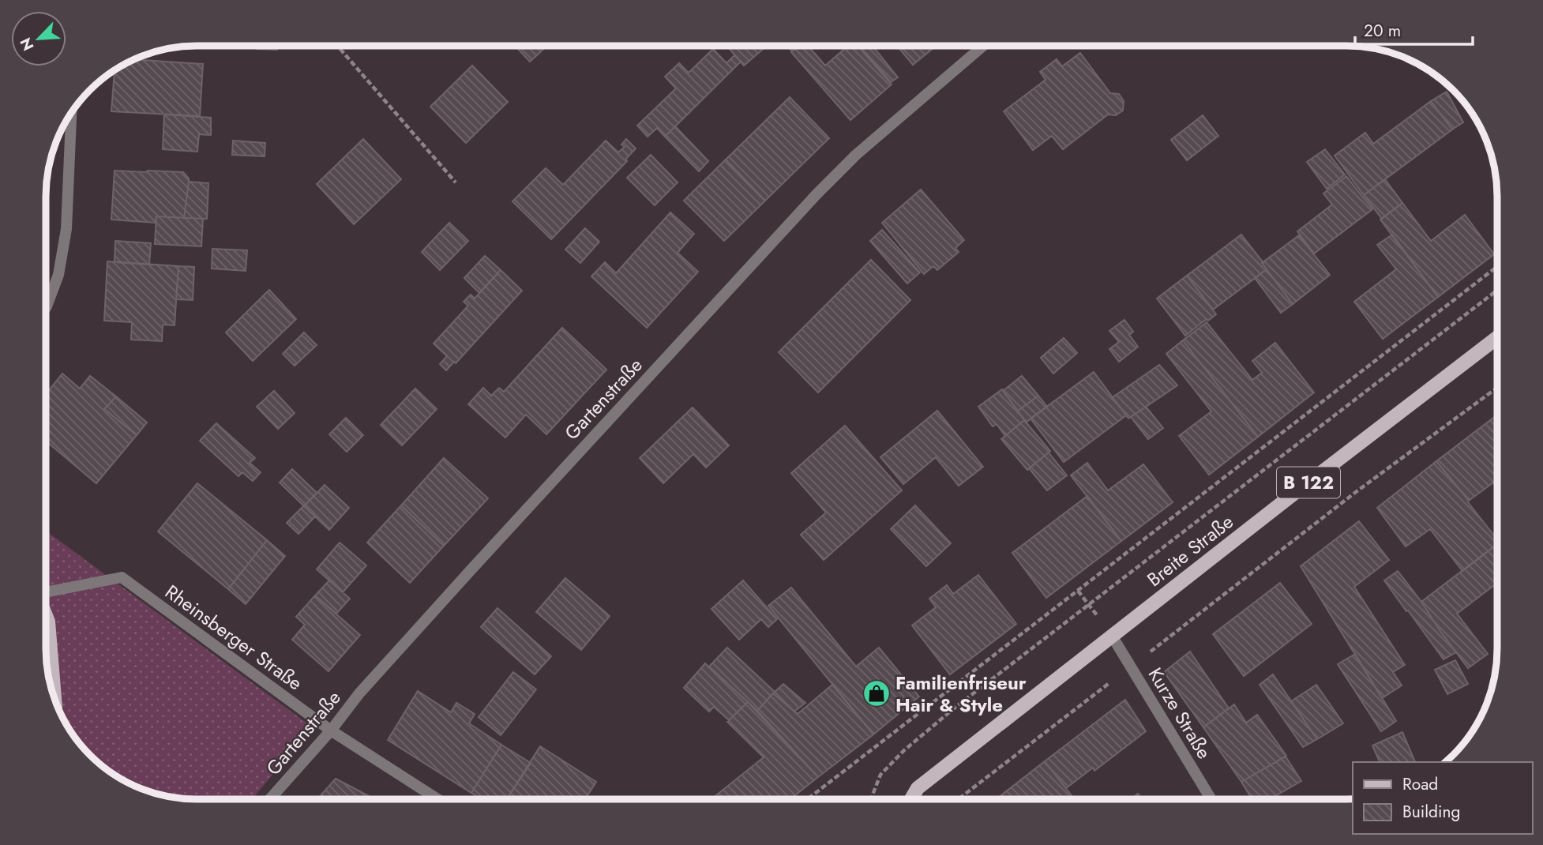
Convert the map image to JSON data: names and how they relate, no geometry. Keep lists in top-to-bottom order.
{
  "streets": {
    "main road": ["B 122", "Breite Straße"],
    "street": ["Gartenstraße", "Rheinsberger Straße", "Kurze Straße"]
  },
  "crossings": [
    ["Gartenstraße", "Rheinsberger Straße"],
    ["Breite Straße", "Kurze Straße"]
  ],
  "places": {
    "shop": ["Familienfriseur Hair & Style"]
  },
  "legend": ["Road", "Building"],
  "scale_bar": "20 m",
  "north": "bottom left"
}
